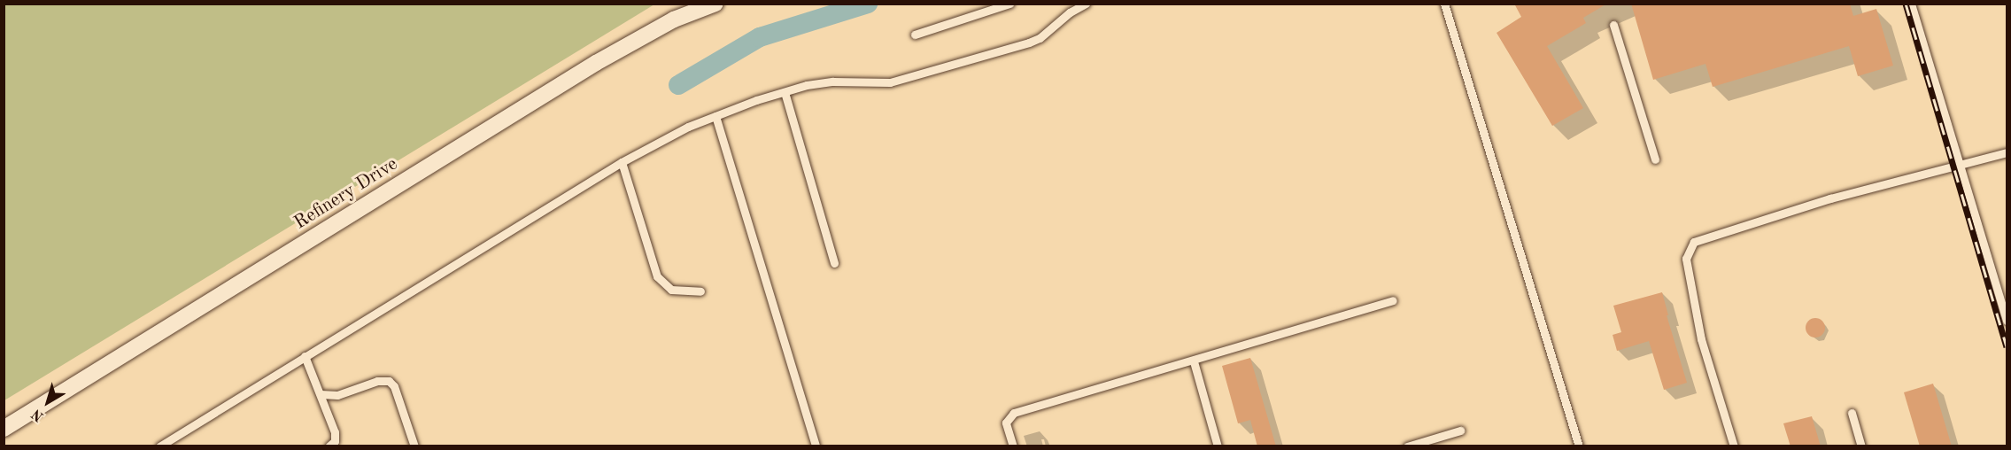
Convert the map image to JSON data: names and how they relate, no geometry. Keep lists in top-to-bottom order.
{
  "streets": {
    "street": ["Refinery Drive"]
  },
  "north": "bottom left"
}
